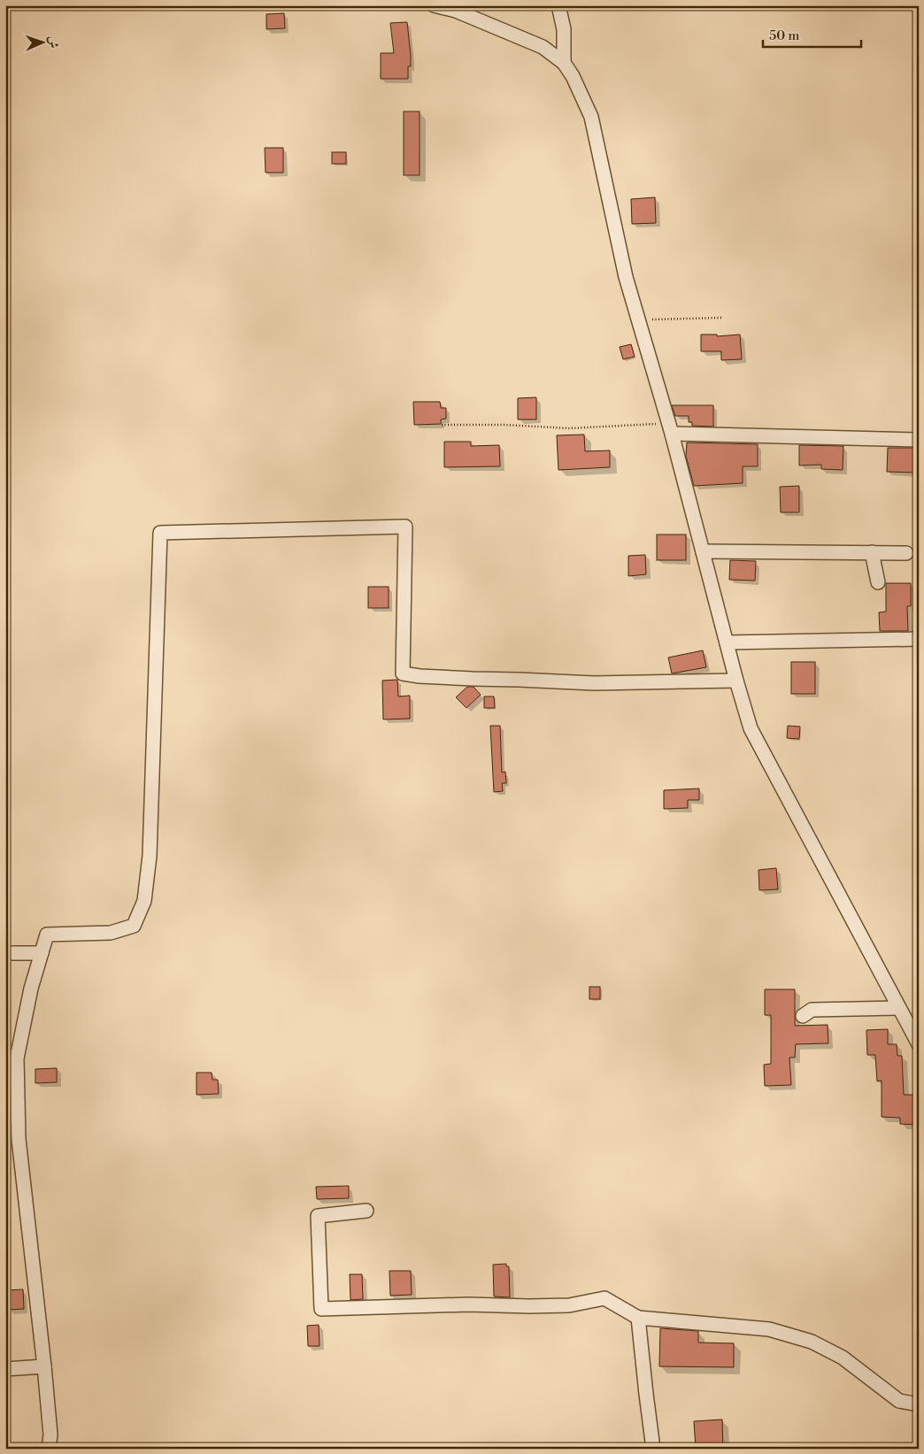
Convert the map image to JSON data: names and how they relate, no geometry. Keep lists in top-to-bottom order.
{
  "scale_bar": "50 m",
  "north": "right"
}
